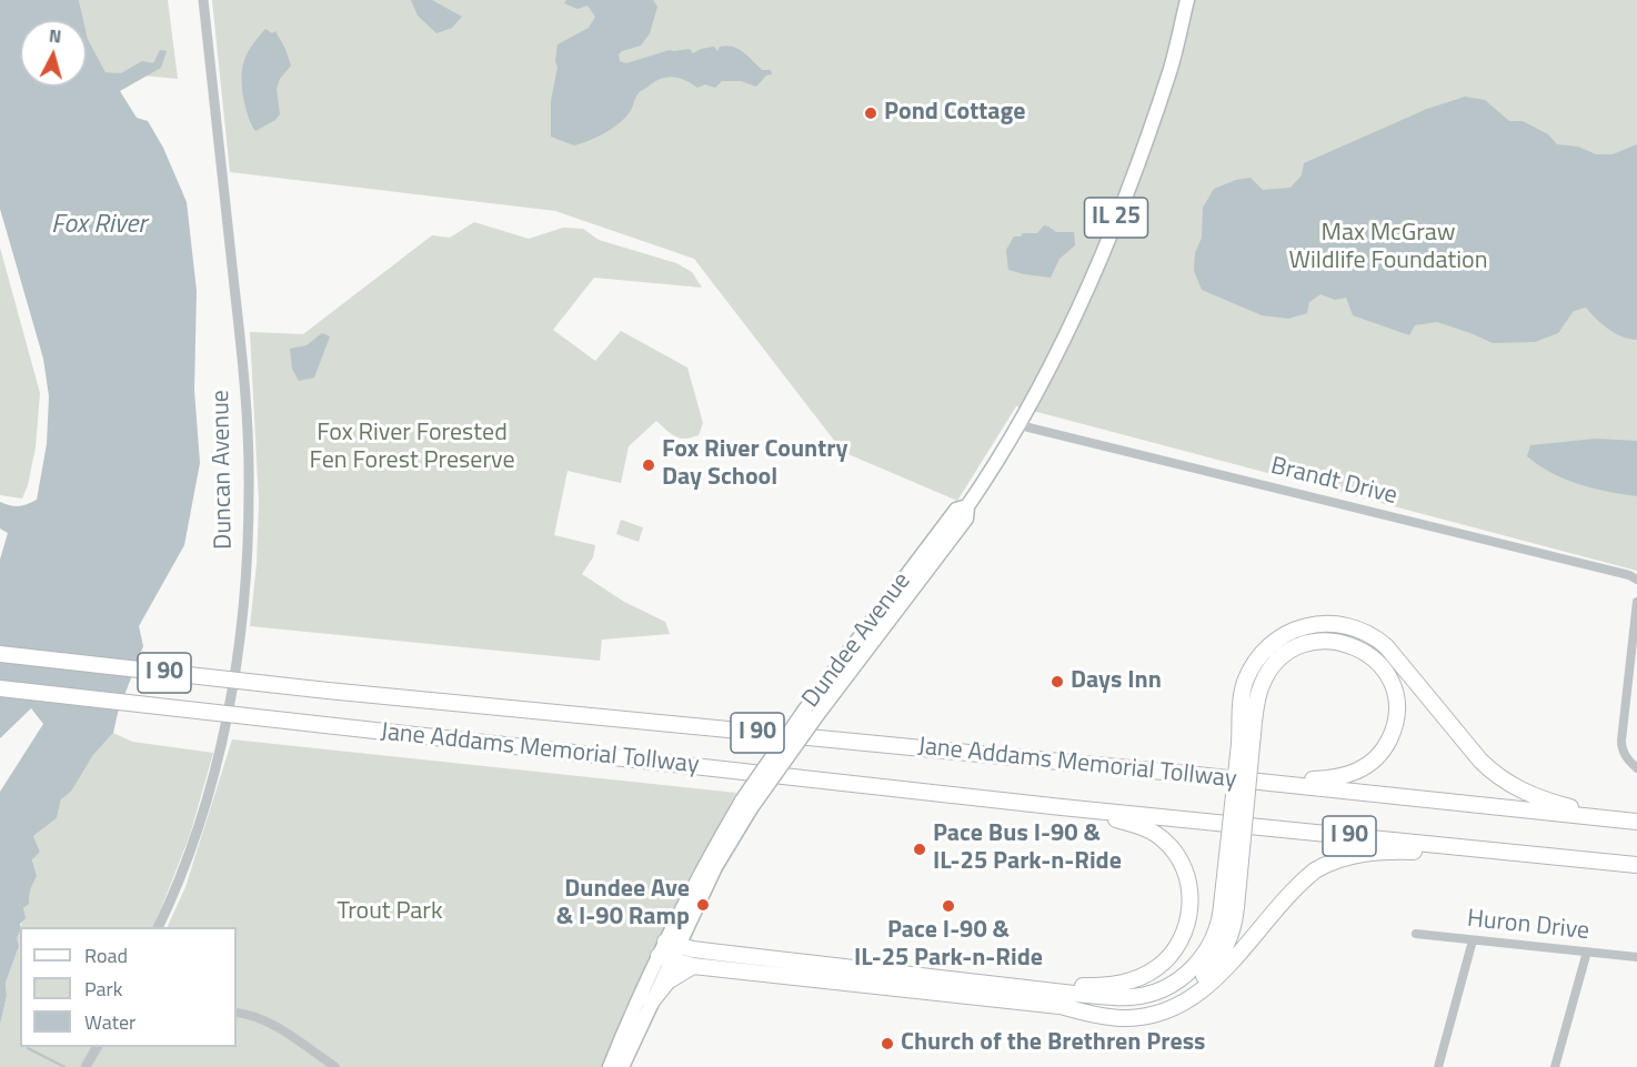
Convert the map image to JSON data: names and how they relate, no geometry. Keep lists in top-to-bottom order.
{
  "streets": {
    "highway": ["I 90", "Jane Addams Memorial Tollway"],
    "main road": ["IL 25", "Dundee Avenue"],
    "street": ["Duncan Avenue", "Brandt Drive", "Huron Drive"]
  },
  "crossings": [
    ["IL 25", "Brandt Drive"],
    ["IL 25", "Dundee Avenue"],
    ["Brandt Drive", "Dundee Avenue"]
  ],
  "water": ["Fox River"],
  "parks": ["Max McGraw Wildlife Foundation", "Fox River Forested Fen Forest Preserve", "Trout Park"],
  "places": [
    "Pond Cottage",
    "Fox River Country Day School",
    "Days Inn",
    "Pace Bus I-90 & IL-25 Park-n-Ride",
    "Dundee Ave & I-90 Ramp",
    "Pace I-90 & IL-25 Park-n-Ride",
    "Church of the Brethren Press"
  ],
  "legend": ["Road", "Park", "Water"],
  "north": "top"
}
